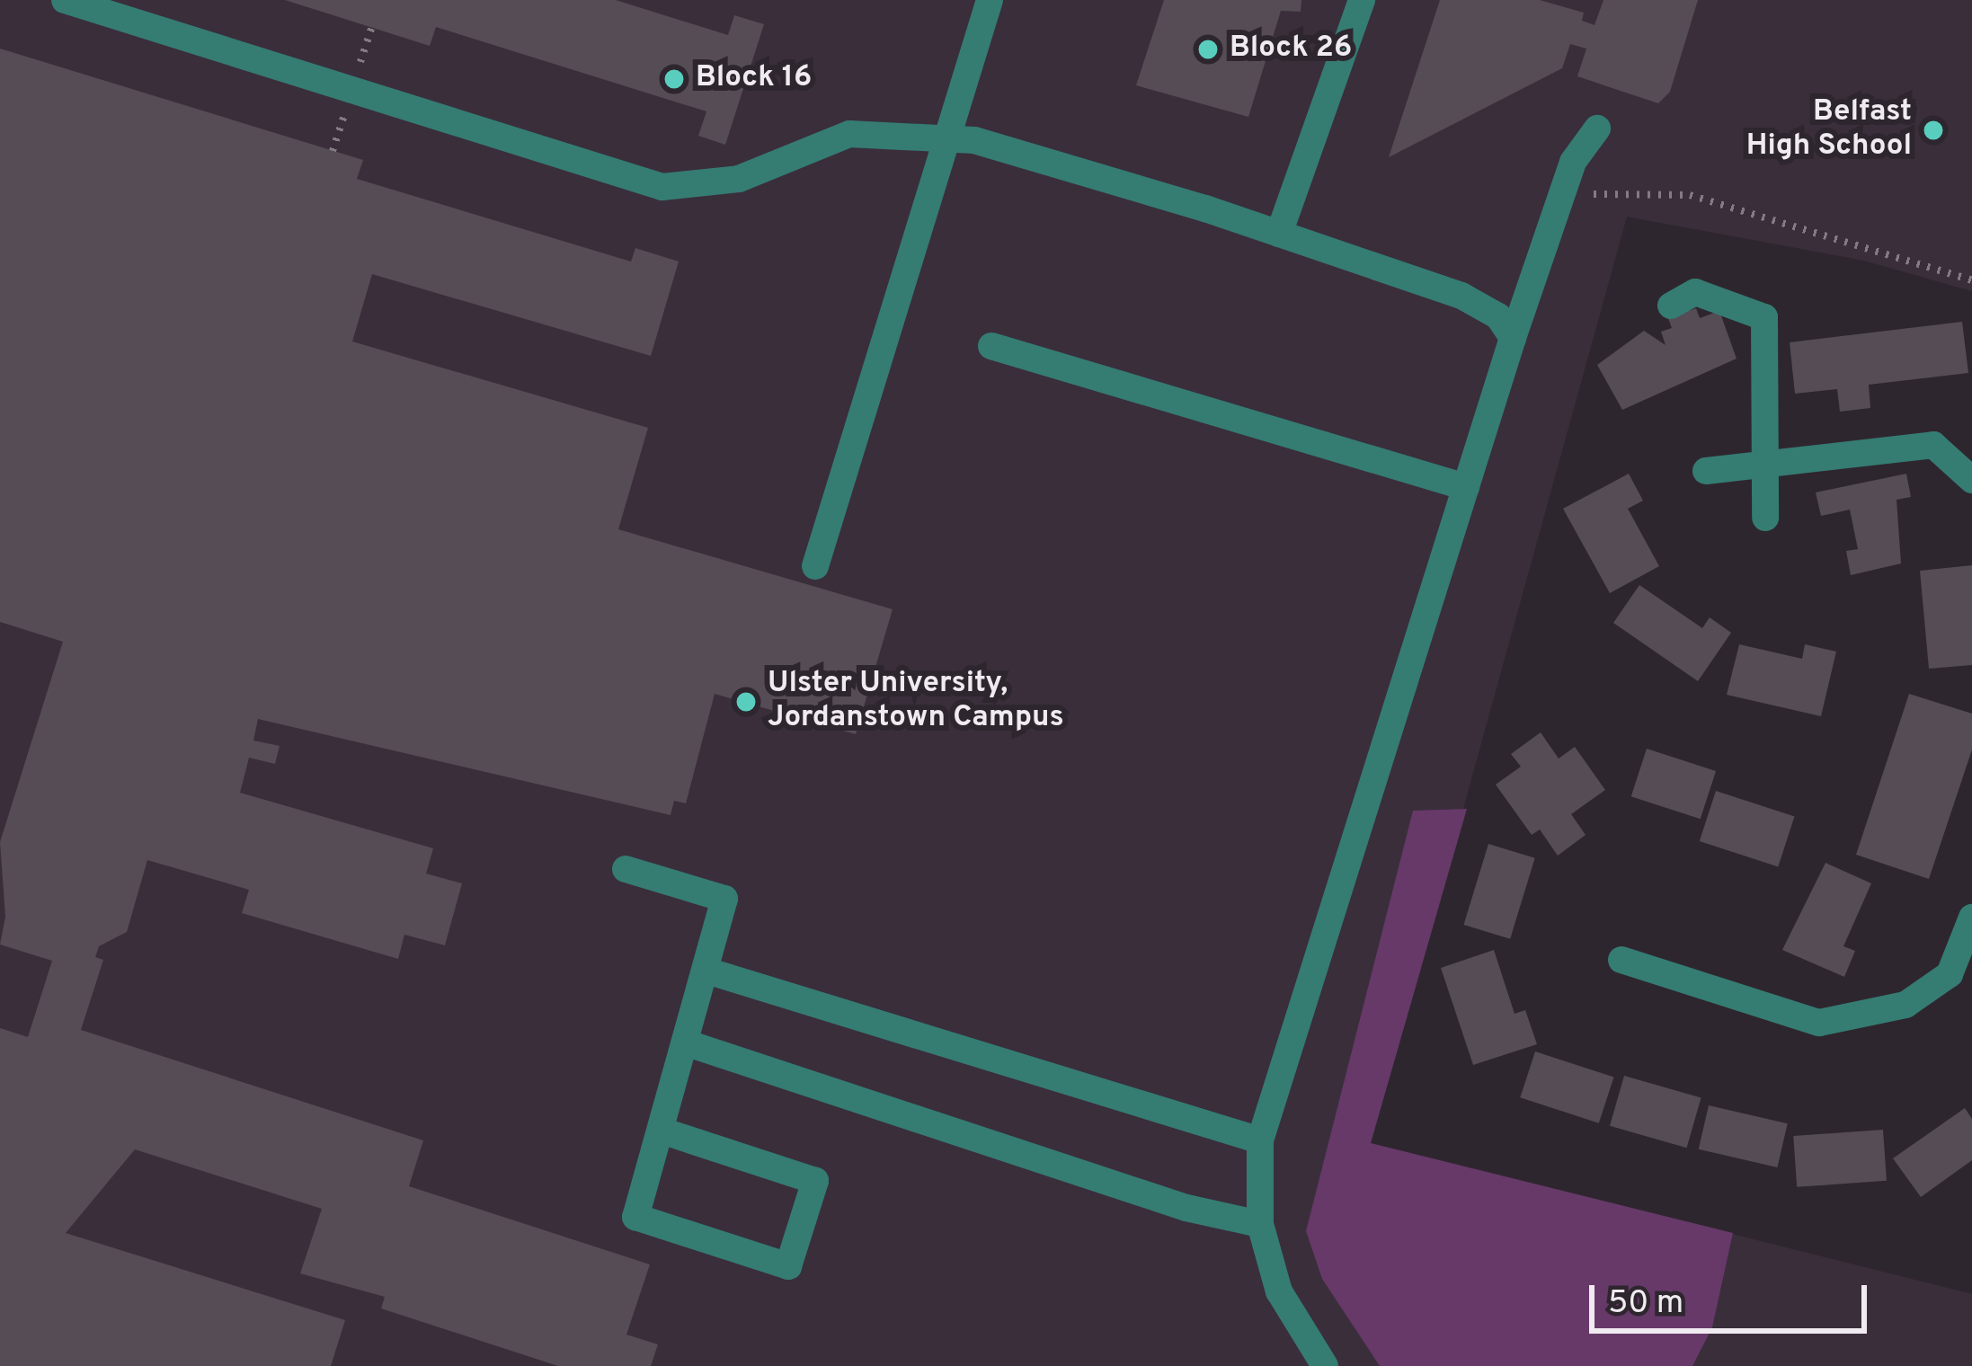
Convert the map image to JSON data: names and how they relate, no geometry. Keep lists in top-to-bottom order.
{
  "places": [
    "Block 26",
    "Block 16",
    "Belfast High School",
    "Ulster University, Jordanstown Campus"
  ],
  "scale_bar": "50 m"
}
